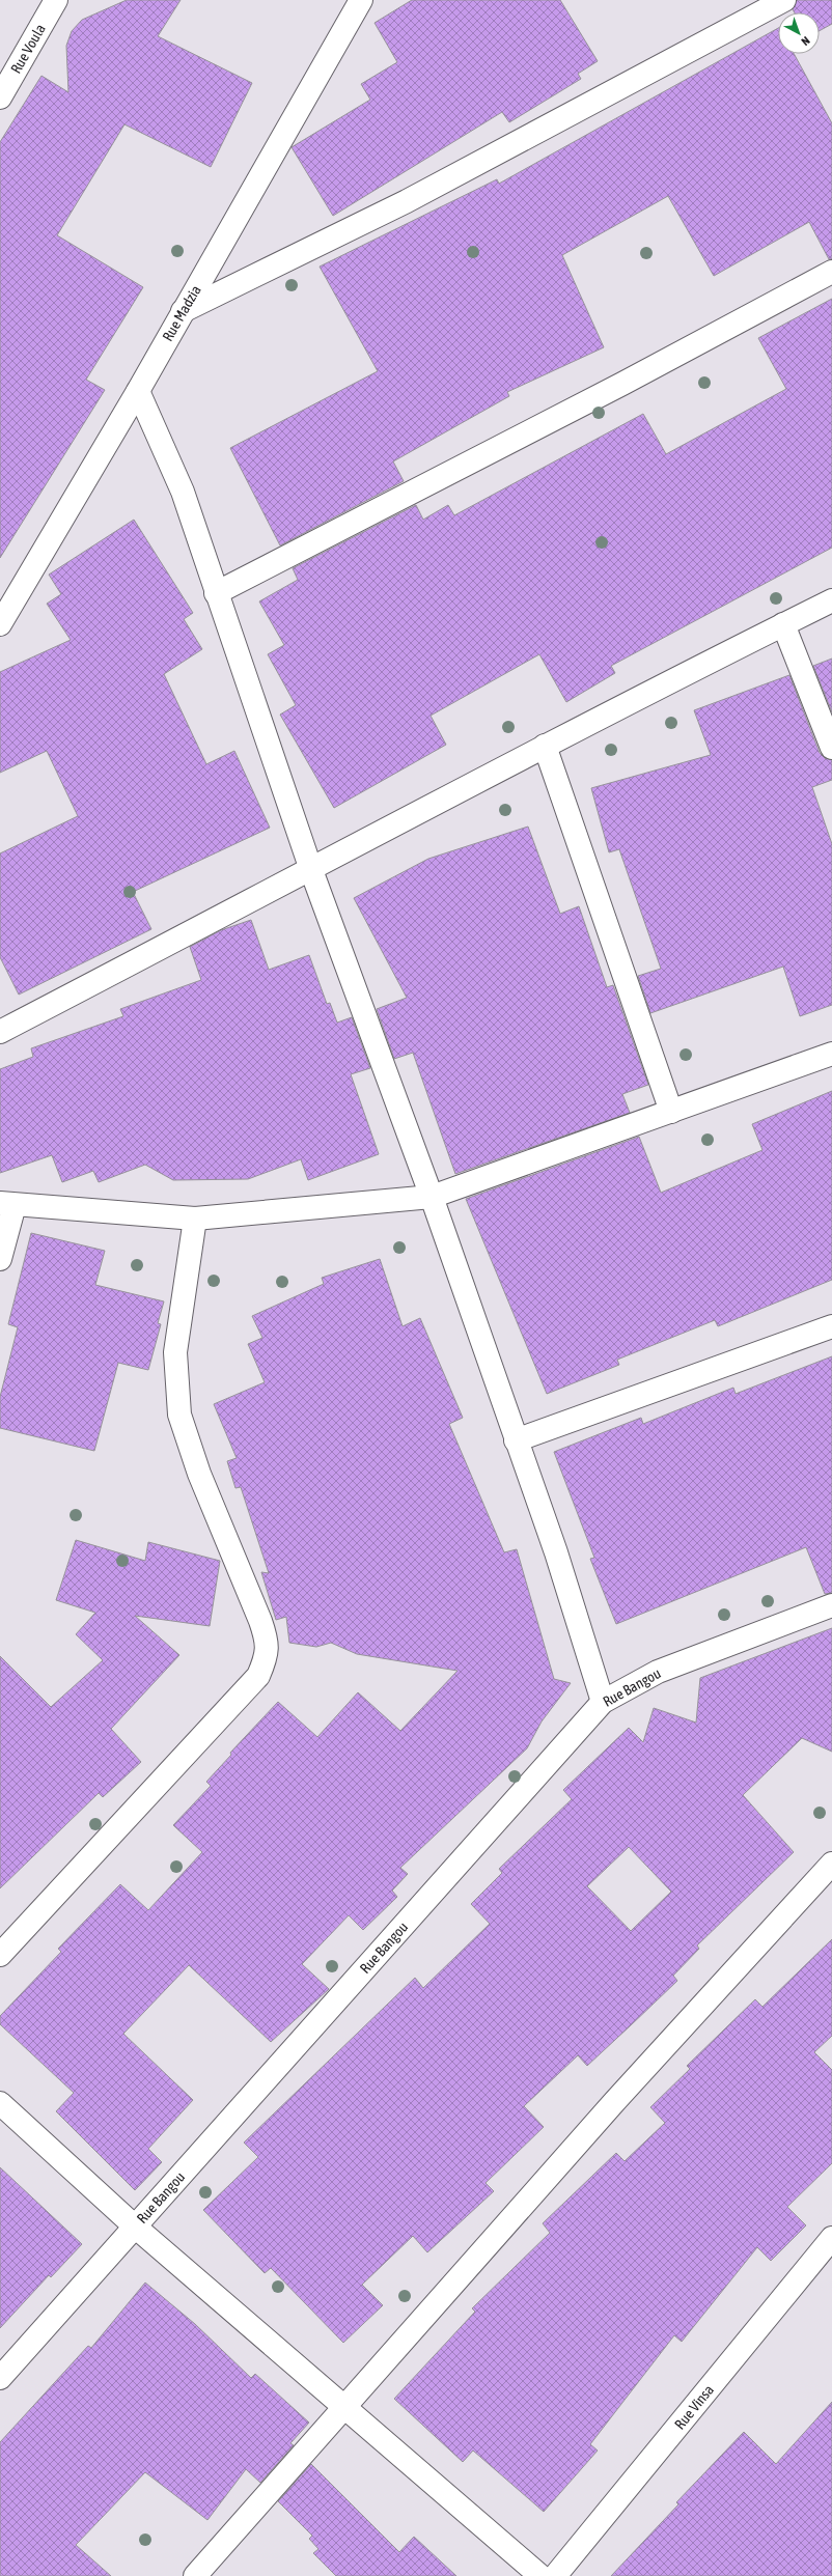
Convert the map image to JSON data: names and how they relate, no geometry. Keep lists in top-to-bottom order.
{
  "streets": {
    "street": [
      "Rue Voula",
      "Rue Madzia",
      "Rue Bangou",
      "Rue Vinsa"
    ]
  },
  "north": "bottom right"
}
